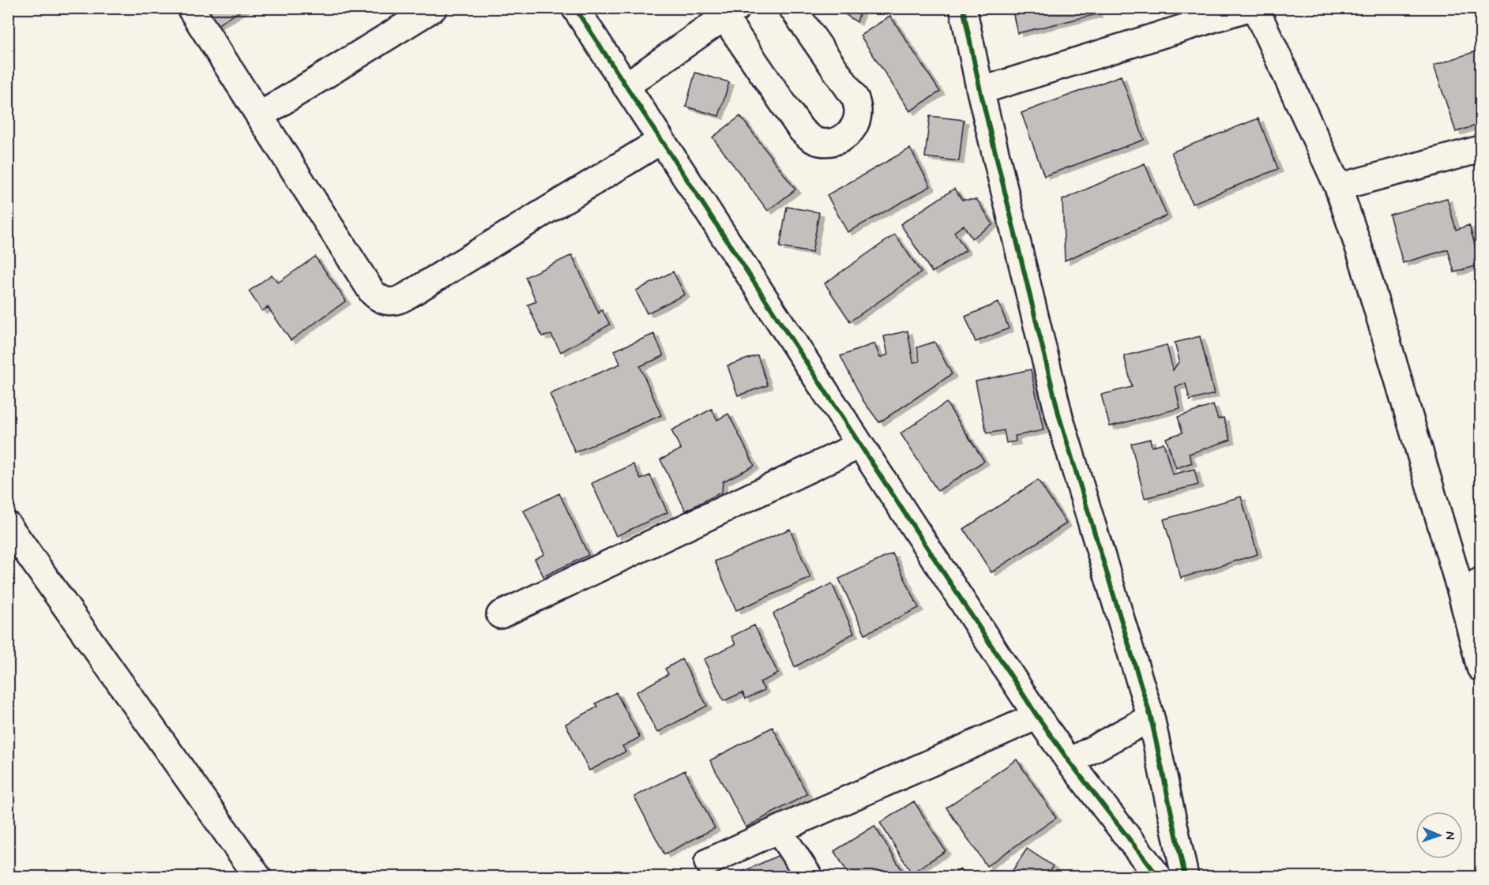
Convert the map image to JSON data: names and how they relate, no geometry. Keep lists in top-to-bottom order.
{
  "north": "right"
}
